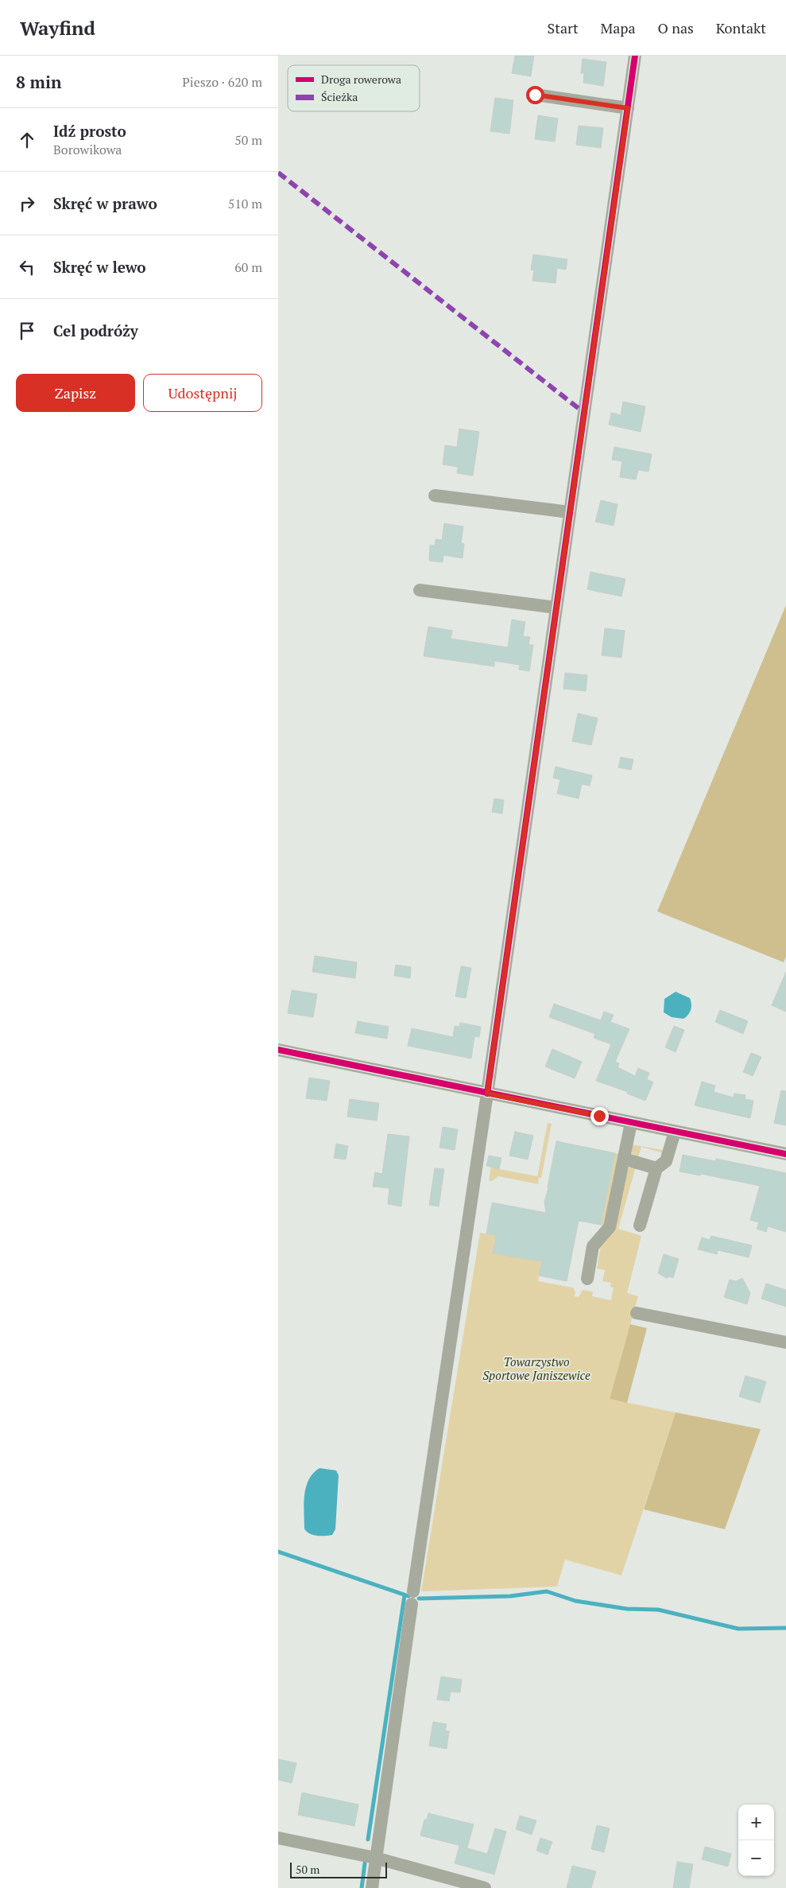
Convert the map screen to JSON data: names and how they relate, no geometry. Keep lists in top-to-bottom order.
{
  "parks": ["Towarzystwo Sportowe Janiszewice"],
  "legend": ["Droga rowerowa", "Ścieżka"],
  "scale_bar": "50 m",
  "page": {
    "header": "Wayfind",
    "nav": [
      "Start",
      "Mapa",
      "O nas",
      "Kontakt"
    ],
    "heading": ["8 min", "Pieszo · 620 m"],
    "list": [
      ["Idź prosto", "Borowikowa", "50 m"],
      ["Skręć w prawo", "510 m"],
      ["Skręć w lewo", "60 m"],
      "Cel podróży"
    ],
    "buttons": ["Zapisz", "Udostępnij"],
    "map_buttons": ["+", "−"],
    "scale": "50 m"
  }
}
